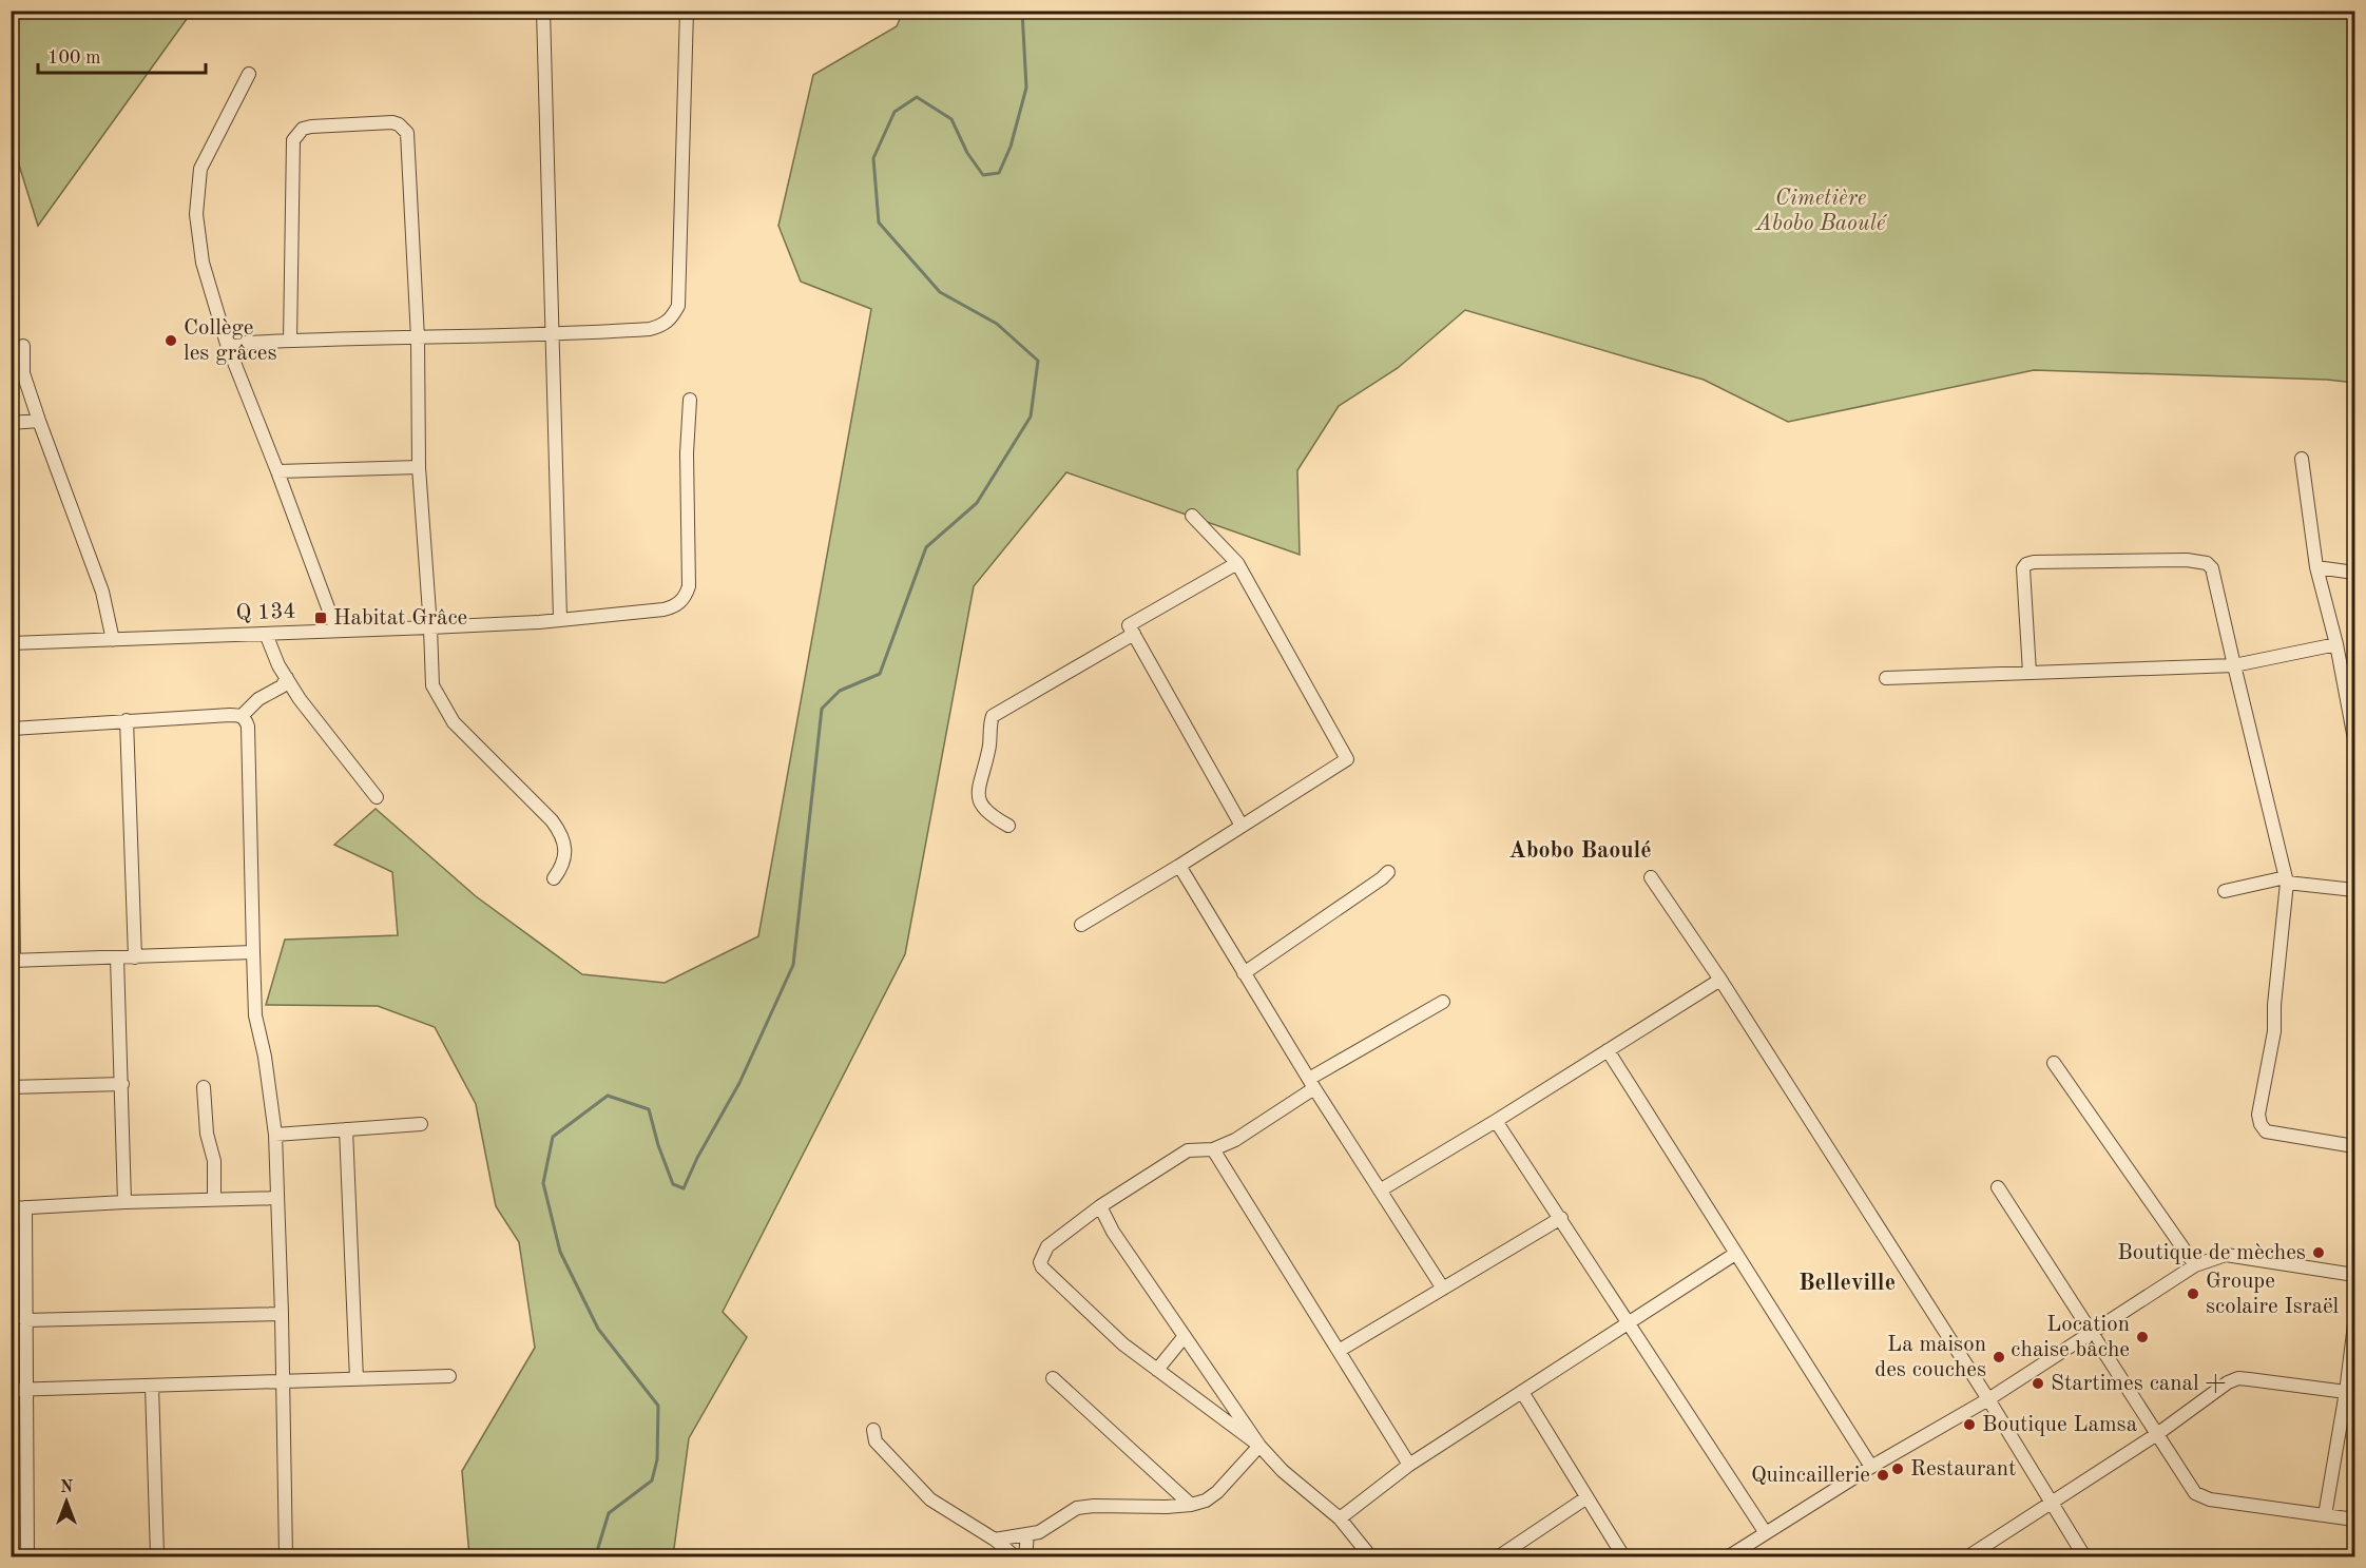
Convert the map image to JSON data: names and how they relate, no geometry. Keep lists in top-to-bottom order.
{
  "streets": {
    "street": ["Q 134"]
  },
  "districts": ["Abobo Baoulé", "Belleville"],
  "parks": ["Cimetière Abobo Baoulé"],
  "places": {
    "other": [
      "Collège les grâces",
      "Boutique de mèches",
      "Groupe scolaire Israël",
      "Location chaise bâche",
      "La maison des couches",
      "Startimes canal +",
      "Boutique Lamsa",
      "Restaurant",
      "Quincaillerie"
    ],
    "transit": ["Habitat Grâce"]
  },
  "scale_bar": "100 m",
  "north": "top"
}
